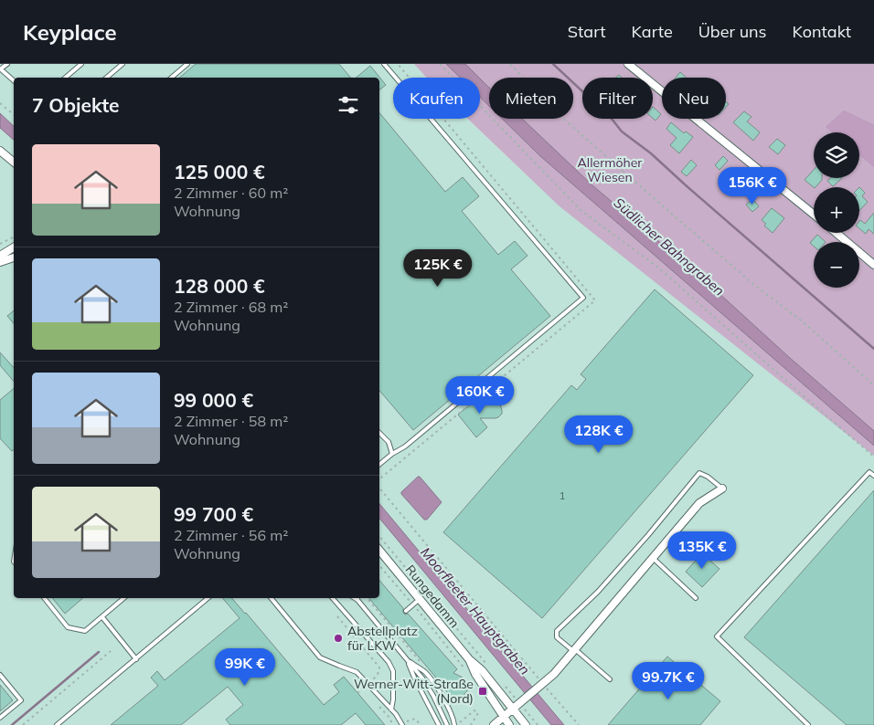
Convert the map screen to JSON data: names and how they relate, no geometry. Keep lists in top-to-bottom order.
{
  "streets": {
    "street": ["Rungedamm"]
  },
  "water": ["Südlicher Bahngraben", "Moorfleeter Hauptgraben"],
  "parks": ["Allermöher Wiesen"],
  "places": {
    "other": ["Abstellplatz für LKW"],
    "transit": ["Werner-Witt-Straße (Nord)"]
  },
  "house_numbers": ["1"],
  "page": {
    "header": "Keyplace",
    "nav": [
      "Start",
      "Karte",
      "Über uns",
      "Kontakt"
    ],
    "chip": [
      "Kaufen",
      "Mieten",
      "Filter",
      "Neu"
    ],
    "heading": "7 Objekte",
    "map_buttons": ["+", "−"],
    "list": [
      {
        "name": "125 000 €",
        "note": "2 Zimmer · 60 m² · Wohnung"
      },
      {
        "name": "128 000 €",
        "note": "2 Zimmer · 68 m² · Wohnung"
      },
      {
        "name": "99 000 €",
        "note": "2 Zimmer · 58 m² · Wohnung"
      },
      {
        "name": "99 700 €",
        "note": "2 Zimmer · 56 m² · Wohnung"
      }
    ],
    "price": [
      "156K €",
      "125K €",
      "160K €",
      "128K €",
      "135K €",
      "99K €",
      "99.7K €"
    ]
  }
}
